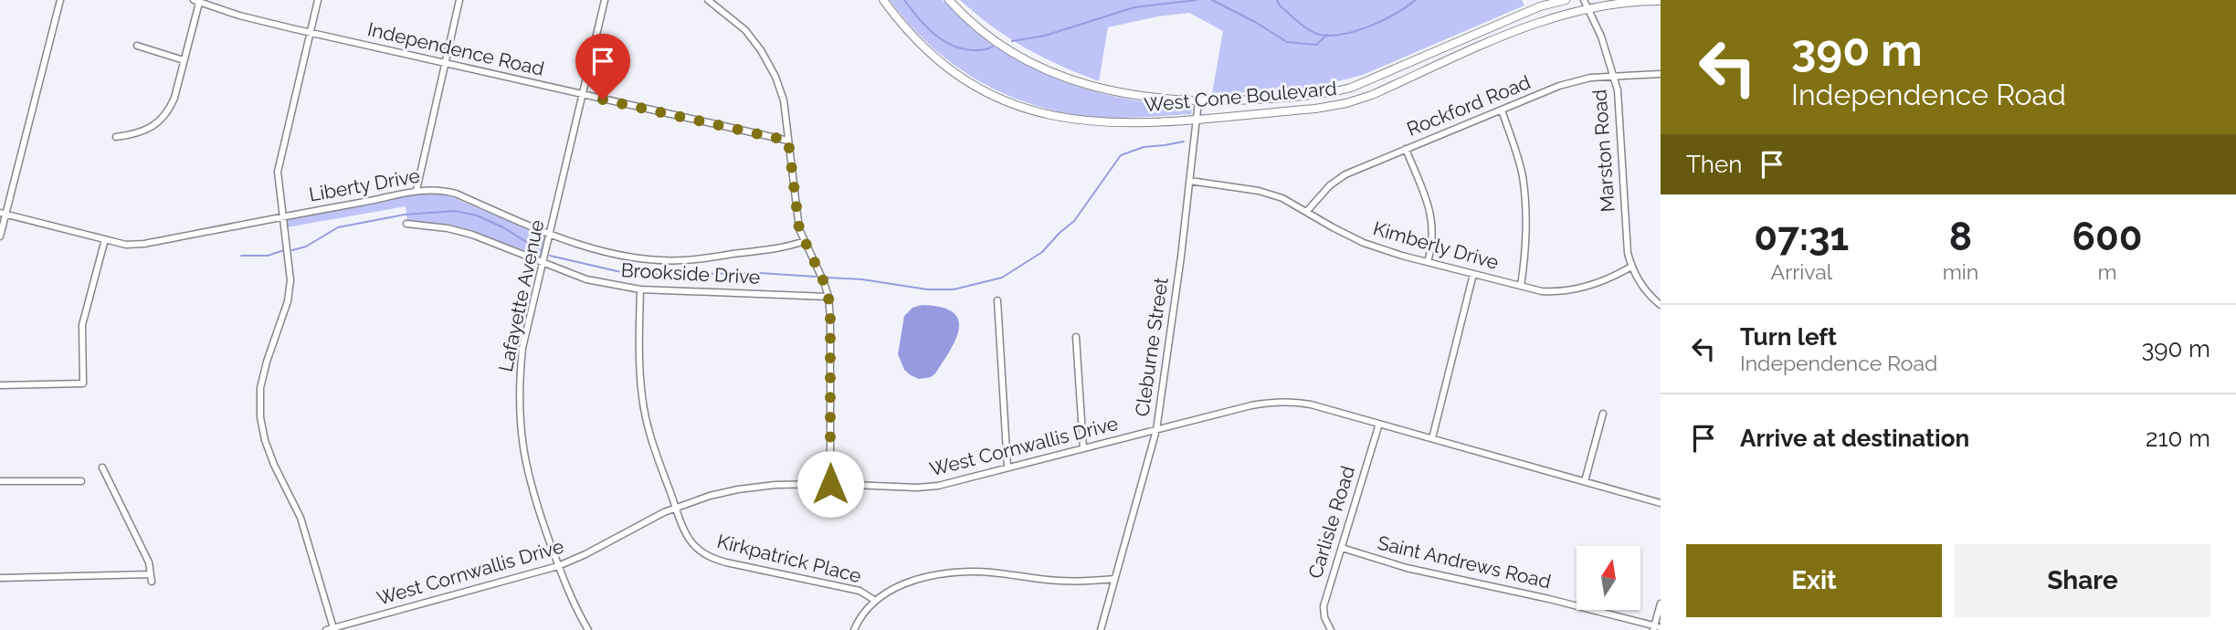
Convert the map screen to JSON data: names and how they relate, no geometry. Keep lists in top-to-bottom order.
{
  "streets": {
    "main road": ["West Cone Boulevard"],
    "street": [
      "Independence Road",
      "Rockford Road",
      "Marston Road",
      "Liberty Drive",
      "Kimberly Drive",
      "Brookside Drive",
      "Lafayette Avenue",
      "Cleburne Street",
      "West Cornwallis Drive",
      "Carlisle Road",
      "Kirkpatrick Place",
      "Saint Andrews Road"
    ]
  },
  "crossings": [
    ["Independence Road", "Lafayette Avenue"],
    ["West Cone Boulevard", "Marston Road"],
    ["West Cone Boulevard", "Cleburne Street"],
    ["Rockford Road", "Marston Road"],
    ["Rockford Road", "Kimberly Drive"],
    ["Marston Road", "Kimberly Drive"],
    ["Liberty Drive", "Lafayette Avenue"],
    ["Kimberly Drive", "Cleburne Street"],
    ["Brookside Drive", "Lafayette Avenue"],
    ["Brookside Drive", "Kirkpatrick Place"],
    ["Lafayette Avenue", "West Cornwallis Drive"],
    ["Cleburne Street", "West Cornwallis Drive"],
    ["West Cornwallis Drive", "Carlisle Road"],
    ["West Cornwallis Drive", "Kirkpatrick Place"],
    ["Carlisle Road", "Saint Andrews Road"]
  ],
  "north": "top",
  "page": {
    "turn": ["390 m", "Independence Road"],
    "then": "Then",
    "eta": [
      "07:31",
      "Arrival",
      "8",
      "min",
      "600",
      "m"
    ],
    "list": [
      {
        "name": "Turn left",
        "note": "Independence Road",
        "value": "390 m"
      },
      {
        "name": "Arrive at destination",
        "value": "210 m"
      }
    ],
    "buttons": ["Exit", "Share"]
  }
}
